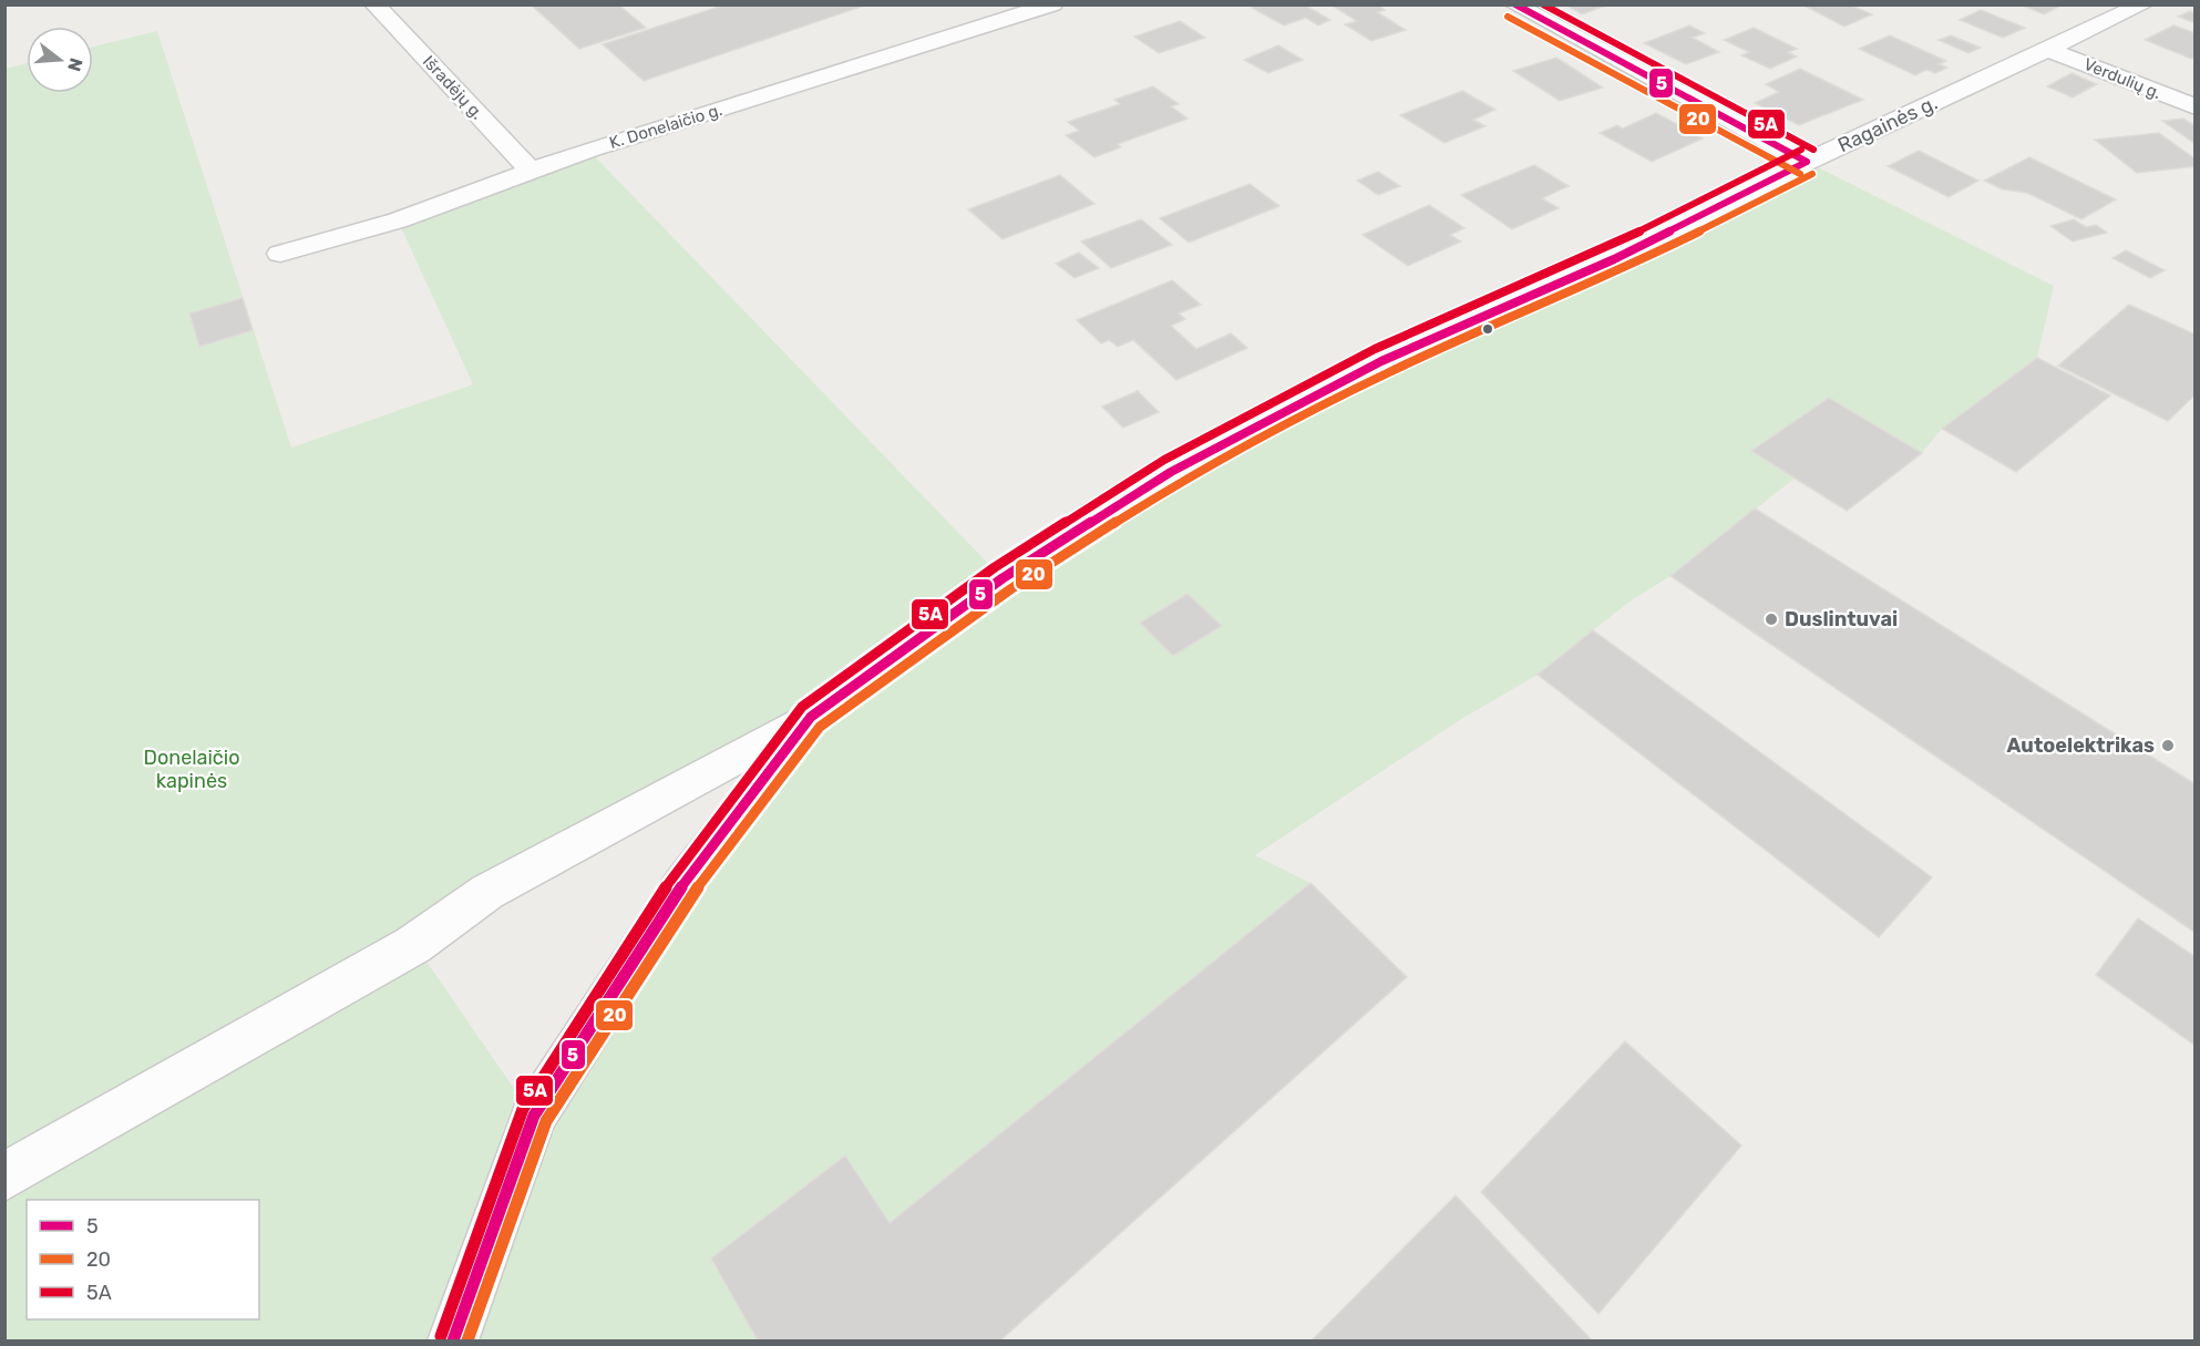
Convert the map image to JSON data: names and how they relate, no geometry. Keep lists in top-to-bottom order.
{
  "streets": {
    "street": [
      "Verdulių g.",
      "Išradėjų g.",
      "Ragainės g.",
      "K. Donelaičio g."
    ]
  },
  "crossings": [
    ["Verdulių g.", "Ragainės g."],
    ["Išradėjų g.", "K. Donelaičio g."]
  ],
  "parks": ["Donelaičio kapinės"],
  "places": ["Duslintuvai", "Autoelektrikas"],
  "lines": ["transit line 5", "transit line 5A", "transit line 20"],
  "legend": ["5", "20", "5A"],
  "north": "right"
}
